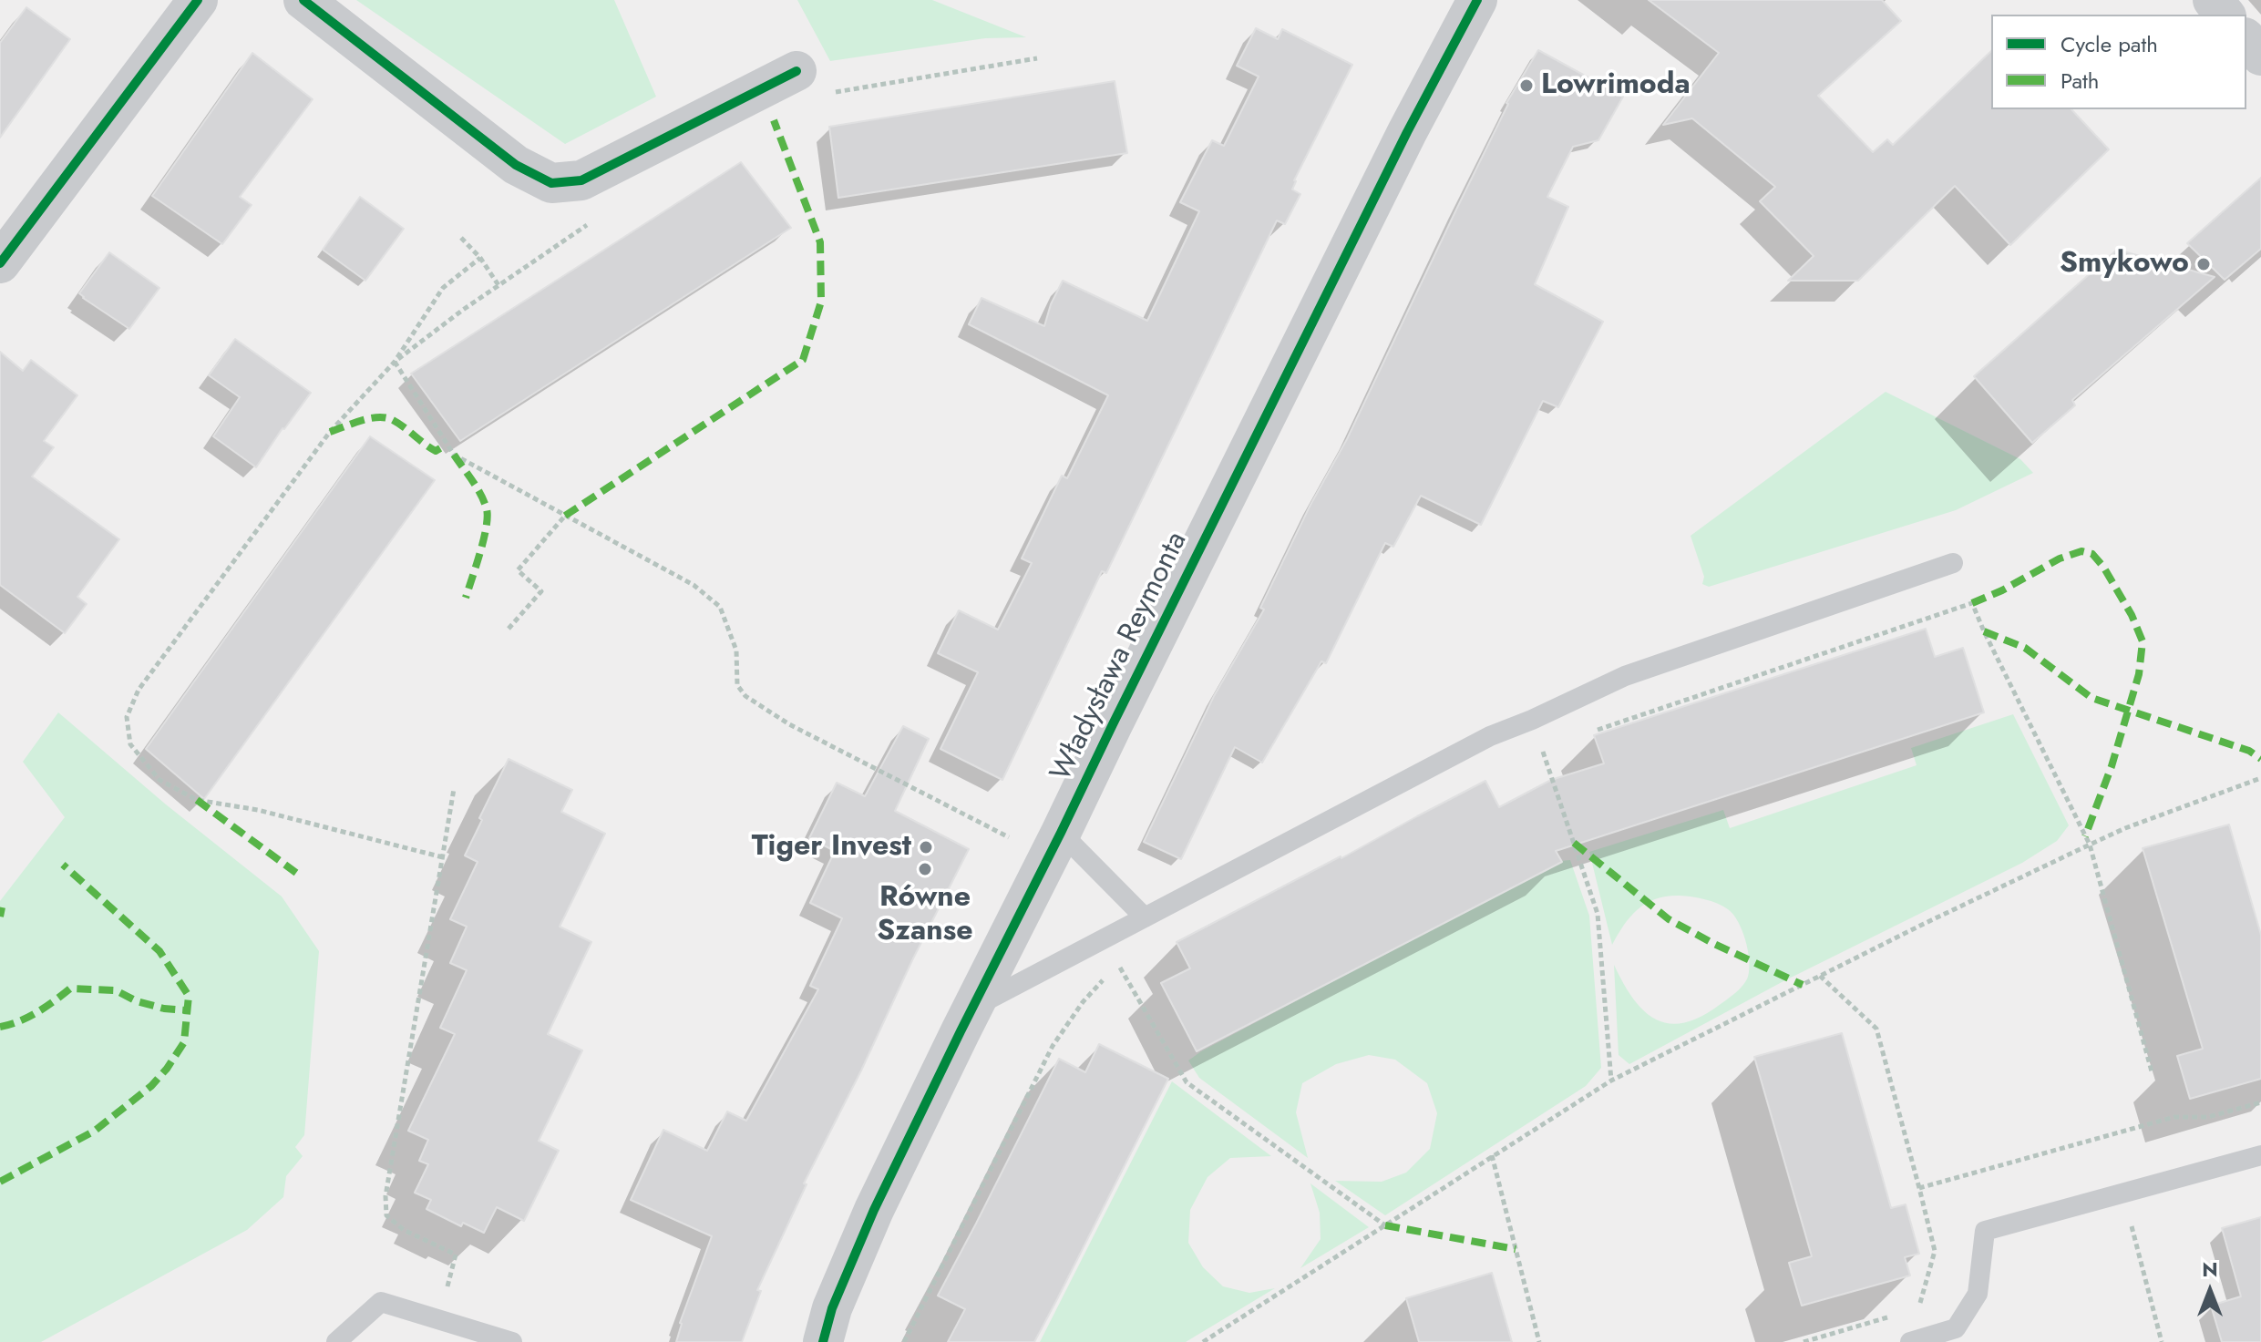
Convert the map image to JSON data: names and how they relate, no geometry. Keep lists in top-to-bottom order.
{
  "streets": {
    "street": ["Władysława Reymonta"]
  },
  "places": [
    "Lowrimoda",
    "Smykowo",
    "Tiger Invest",
    "Równe Szanse"
  ],
  "legend": ["Cycle path", "Path"],
  "north": "top"
}
